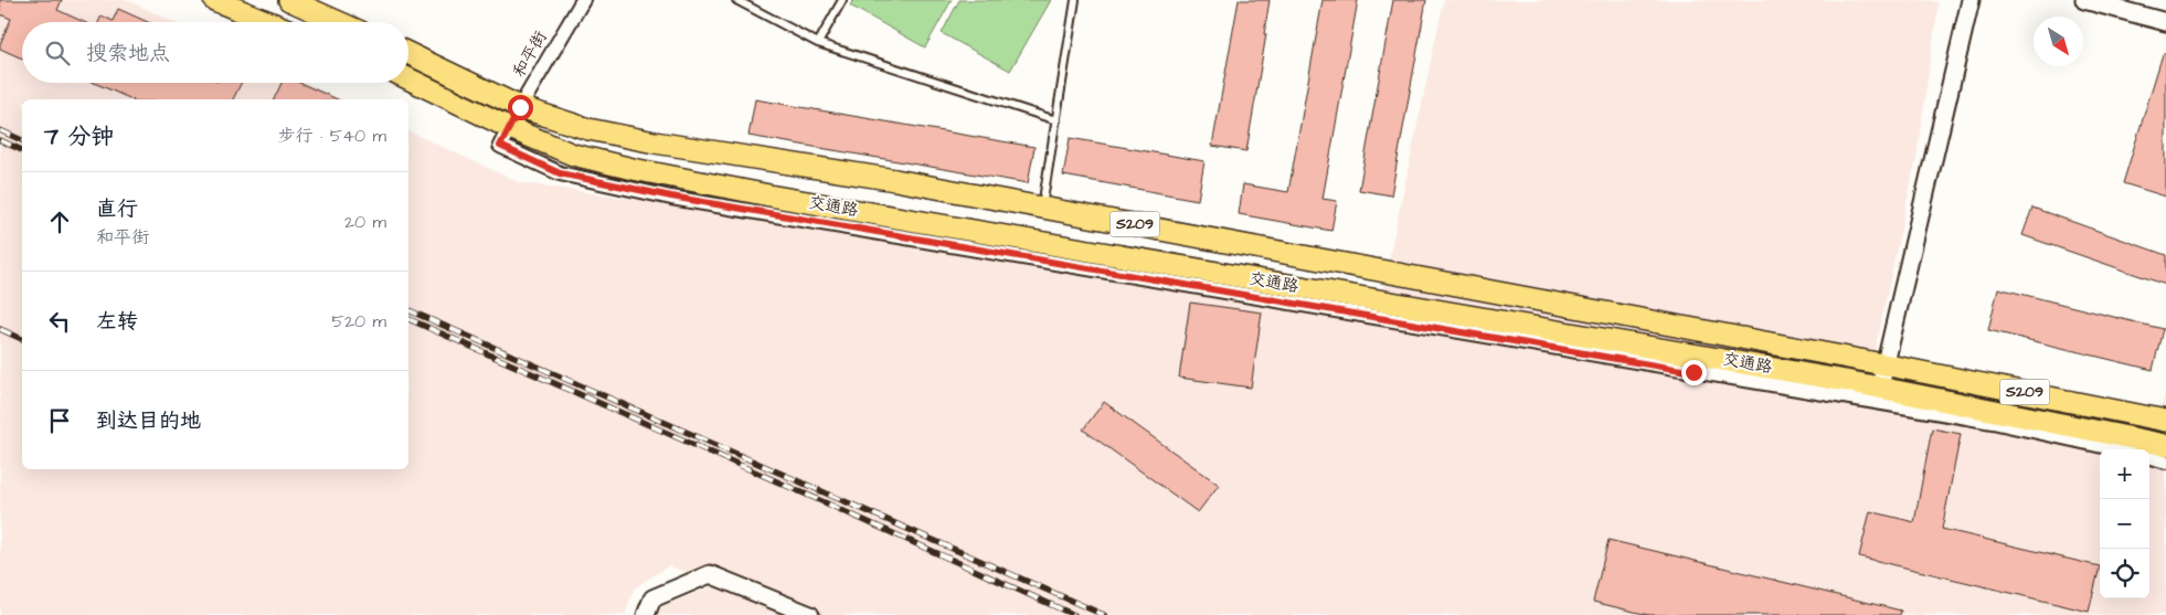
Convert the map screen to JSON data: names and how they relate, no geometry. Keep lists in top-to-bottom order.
{
  "streets": {
    "main road": ["交通路", "S209"],
    "street": ["和平街"]
  },
  "crossings": [
    ["和平街", "交通路"]
  ],
  "north": "bottom right",
  "page": {
    "search": "搜索地点",
    "heading": ["7 分钟", "步行 · 540 m"],
    "list": [
      ["直行", "和平街", "20 m"],
      ["左转", "520 m"],
      "到达目的地"
    ],
    "map_buttons": ["+", "−"]
  }
}
